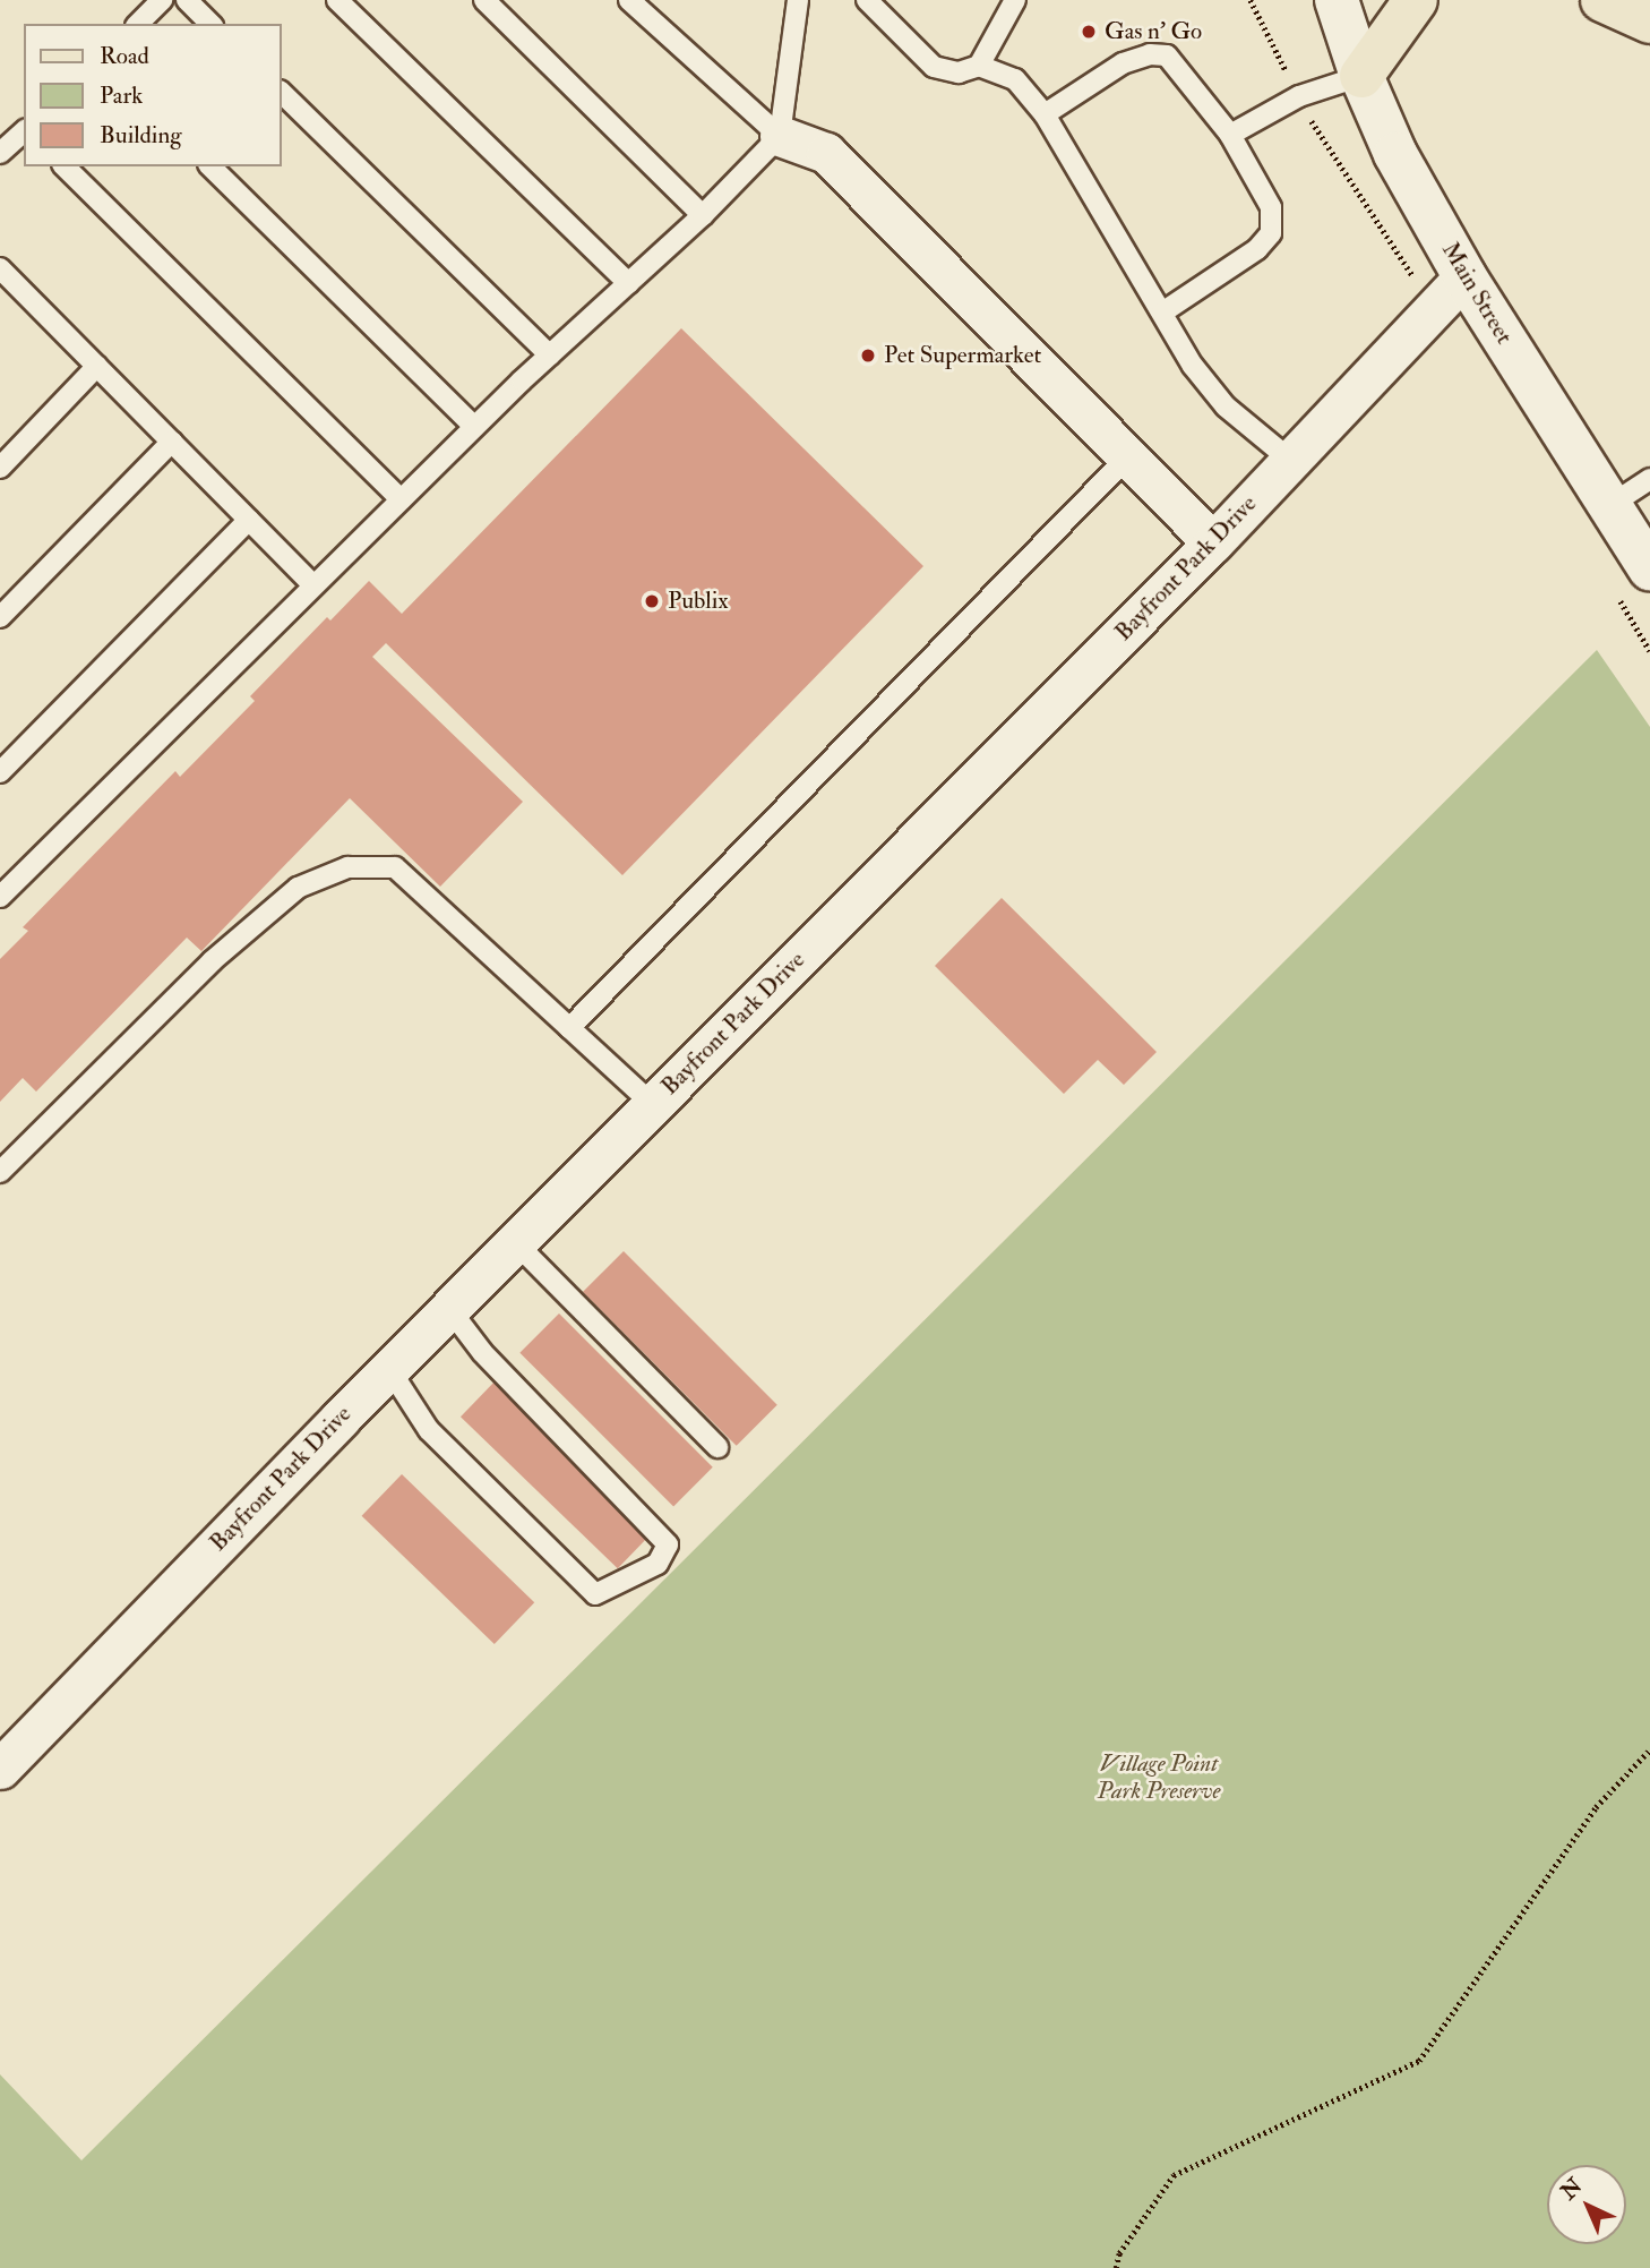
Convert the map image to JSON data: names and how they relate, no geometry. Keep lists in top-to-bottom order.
{
  "streets": {
    "main road": ["Main Street"],
    "street": ["Bayfront Park Drive"]
  },
  "crossings": [
    ["Main Street", "Bayfront Park Drive"]
  ],
  "parks": ["Village Point Park Preserve"],
  "places": ["Gas n' Go", "Pet Supermarket", "Publix"],
  "legend": ["Road", "Park", "Building"],
  "north": "top left"
}
